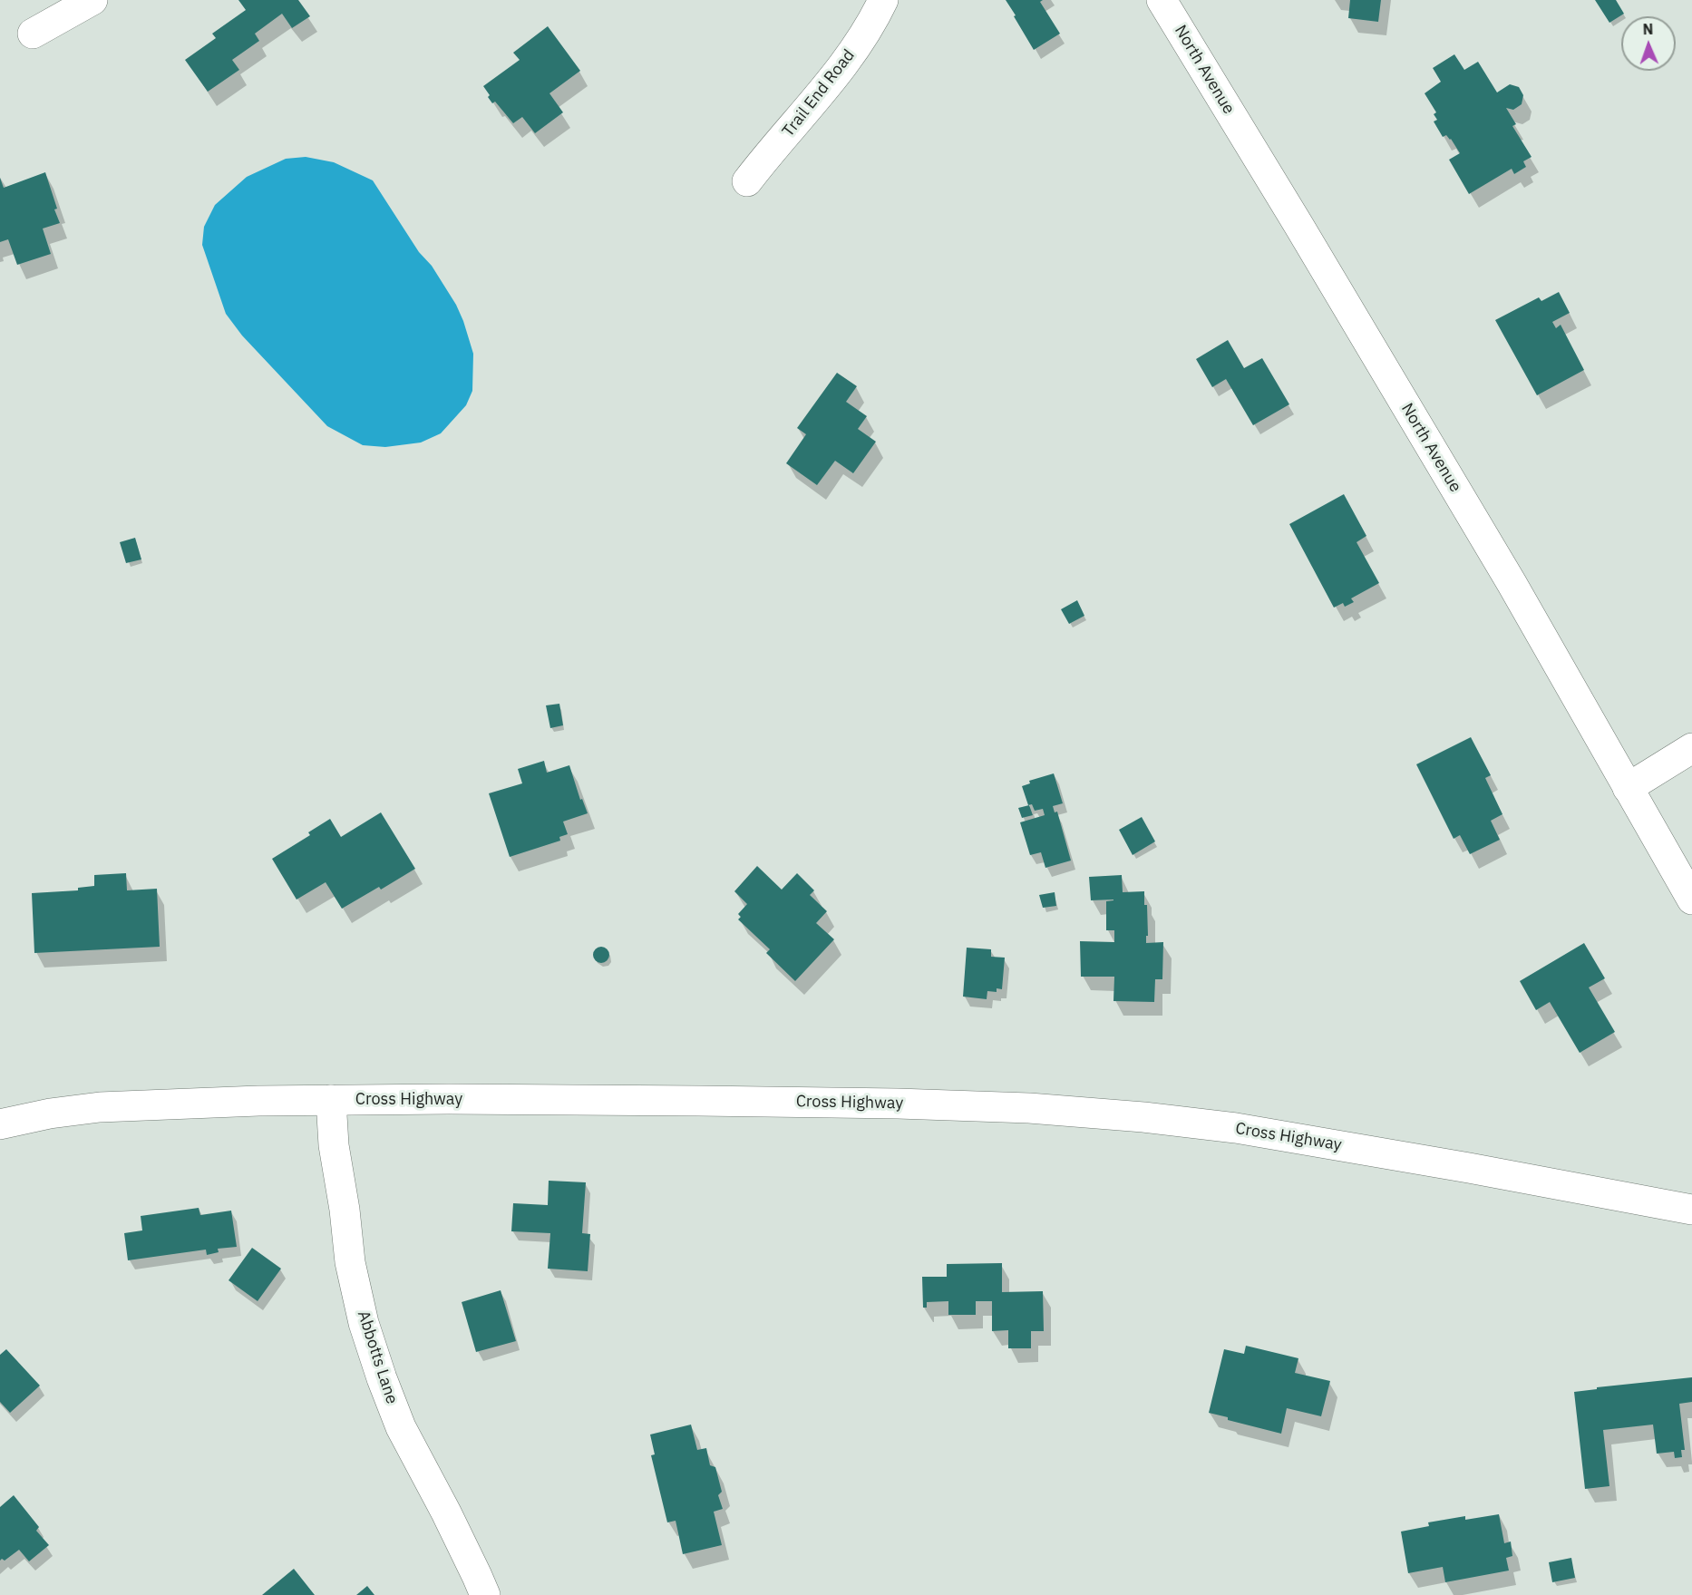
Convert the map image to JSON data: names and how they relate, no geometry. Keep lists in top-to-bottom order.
{
  "streets": {
    "street": [
      "North Avenue",
      "Trail End Road",
      "Cross Highway",
      "Abbotts Lane"
    ]
  },
  "crossings": [
    ["Cross Highway", "Abbotts Lane"]
  ],
  "north": "top"
}
